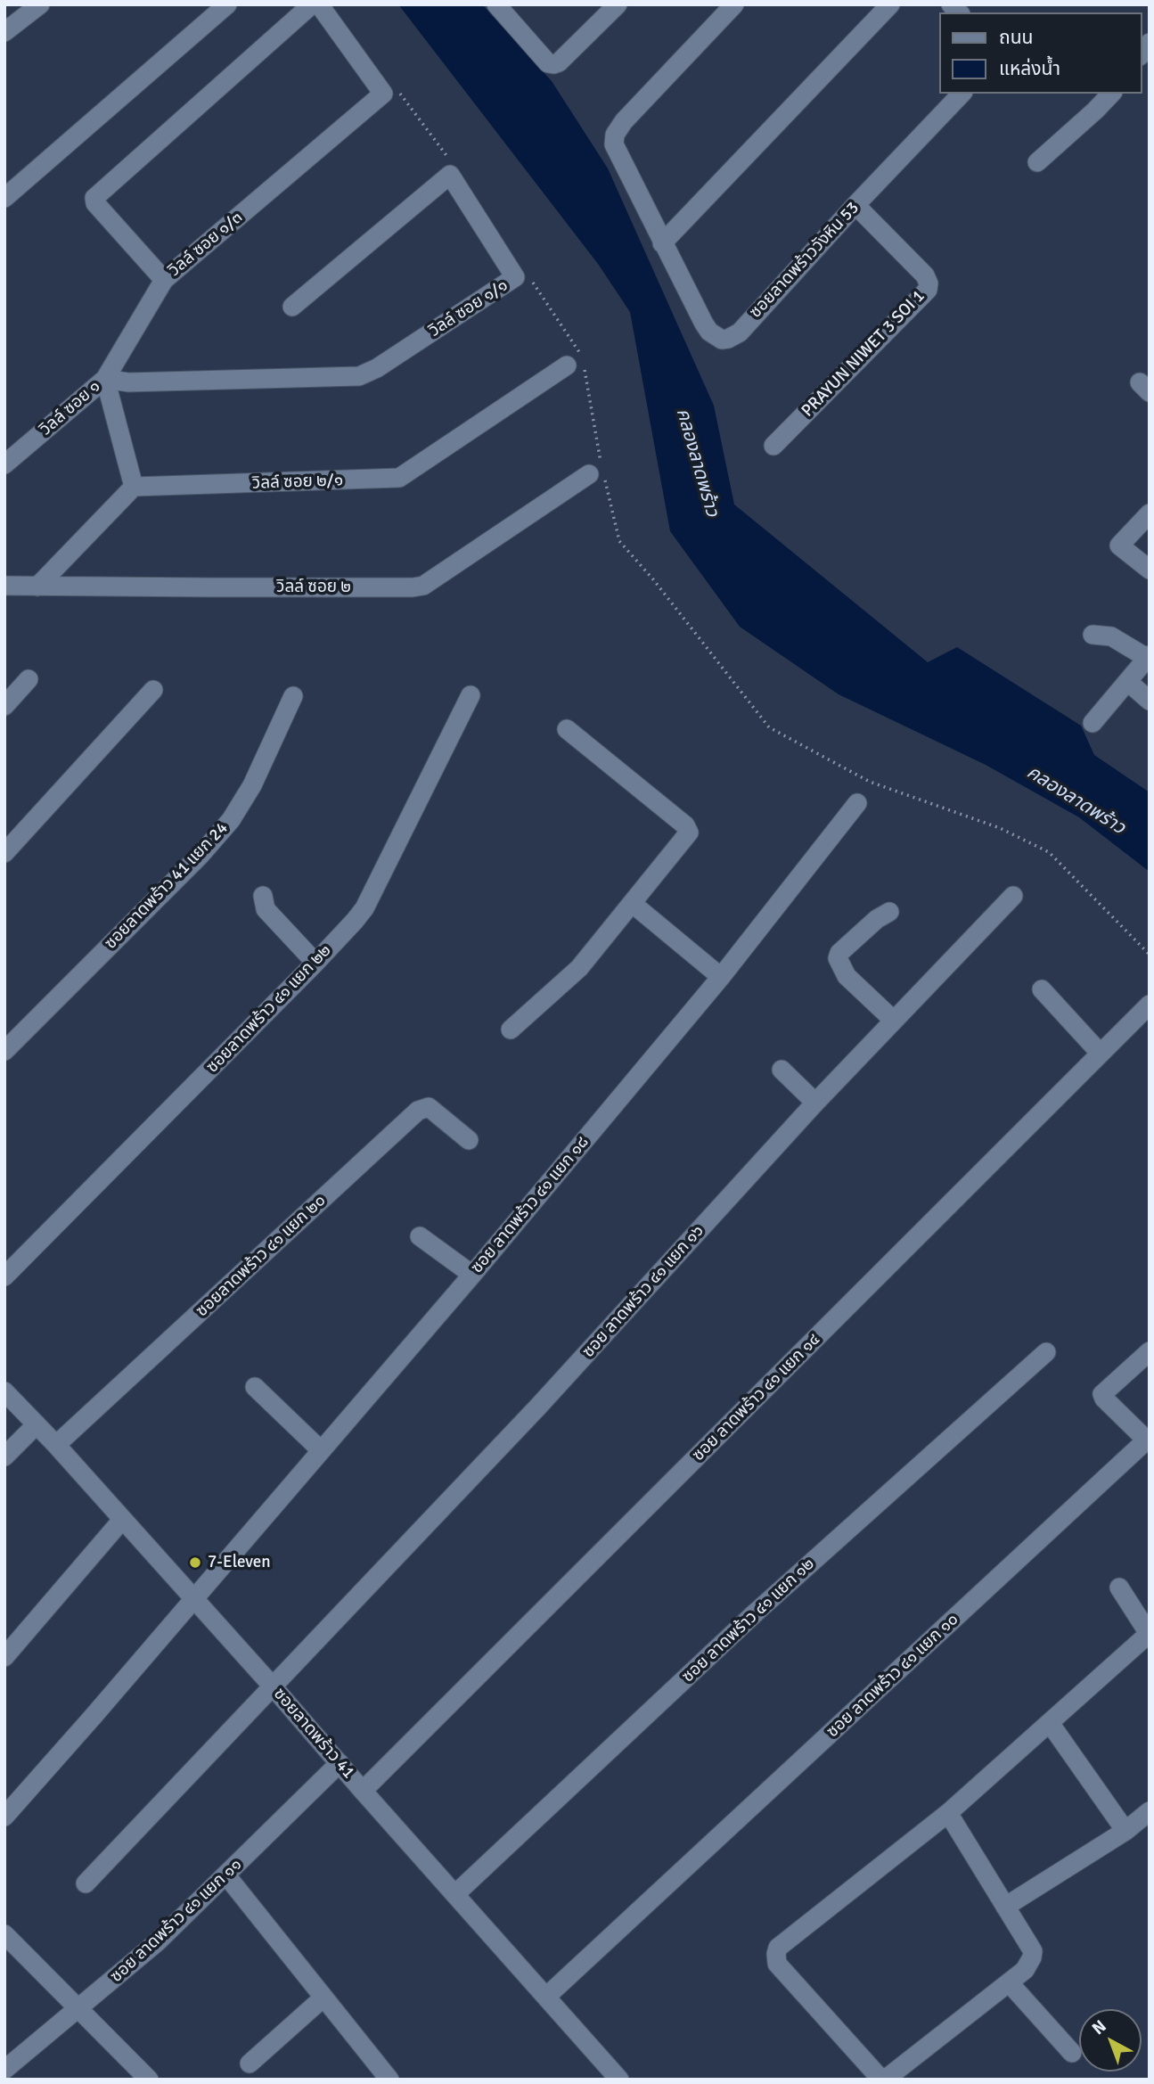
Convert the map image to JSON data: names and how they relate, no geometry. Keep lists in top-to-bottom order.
{
  "streets": {
    "street": [
      "วิลล์ ซอย ๑/๓",
      "ซอยลาดพร้าววังหิน 53",
      "วิลล์ ซอย ๑/๑",
      "PRAYUN NIWET 3 SOI 1",
      "วิลล์ ซอย ๑",
      "วิลล์ ซอย ๒/๑",
      "วิลล์ ซอย ๒",
      "ซอยลาดพร้าว 41 แยก 24",
      "ซอยลาดพร้าว ๔๑ แยก ๒๒",
      "ซอย ลาดพร้าว ๔๑ แยก ๑๘",
      "ซอยลาดพร้าว ๔๑ แยก ๒๐",
      "ซอย ลาดพร้าว ๔๑ แยก ๑๖",
      "ซอย ลาดพร้าว ๔๑ แยก ๑๔",
      "ซอย ลาดพร้าว ๔๑ แยก ๑๒",
      "ซอย ลาดพร้าว ๔๑ แยก ๑๐",
      "ซอยลาดพร้าว 41",
      "ซอย ลาดพร้าว ๔๑ แยก ๑๑"
    ]
  },
  "crossings": [
    ["วิลล์ ซอย ๑/๓", "วิลล์ ซอย ๑"],
    ["ซอยลาดพร้าววังหิน 53", "PRAYUN NIWET 3 SOI 1"],
    ["วิลล์ ซอย ๑/๑", "วิลล์ ซอย ๑"],
    ["ซอย ลาดพร้าว ๔๑ แยก ๑๘", "ซอยลาดพร้าว 41"],
    ["ซอยลาดพร้าว ๔๑ แยก ๒๐", "ซอยลาดพร้าว 41"],
    ["ซอย ลาดพร้าว ๔๑ แยก ๑๖", "ซอยลาดพร้าว 41"],
    ["ซอย ลาดพร้าว ๔๑ แยก ๑๔", "ซอยลาดพร้าว 41"],
    ["ซอย ลาดพร้าว ๔๑ แยก ๑๒", "ซอยลาดพร้าว 41"],
    ["ซอย ลาดพร้าว ๔๑ แยก ๑๐", "ซอยลาดพร้าว 41"],
    ["ซอยลาดพร้าว 41", "ซอย ลาดพร้าว ๔๑ แยก ๑๑"]
  ],
  "water": ["คลองลาดพร้าว"],
  "places": ["7-Eleven"],
  "legend": ["ถนน", "แหล่งน้ำ"],
  "north": "top left"
}
